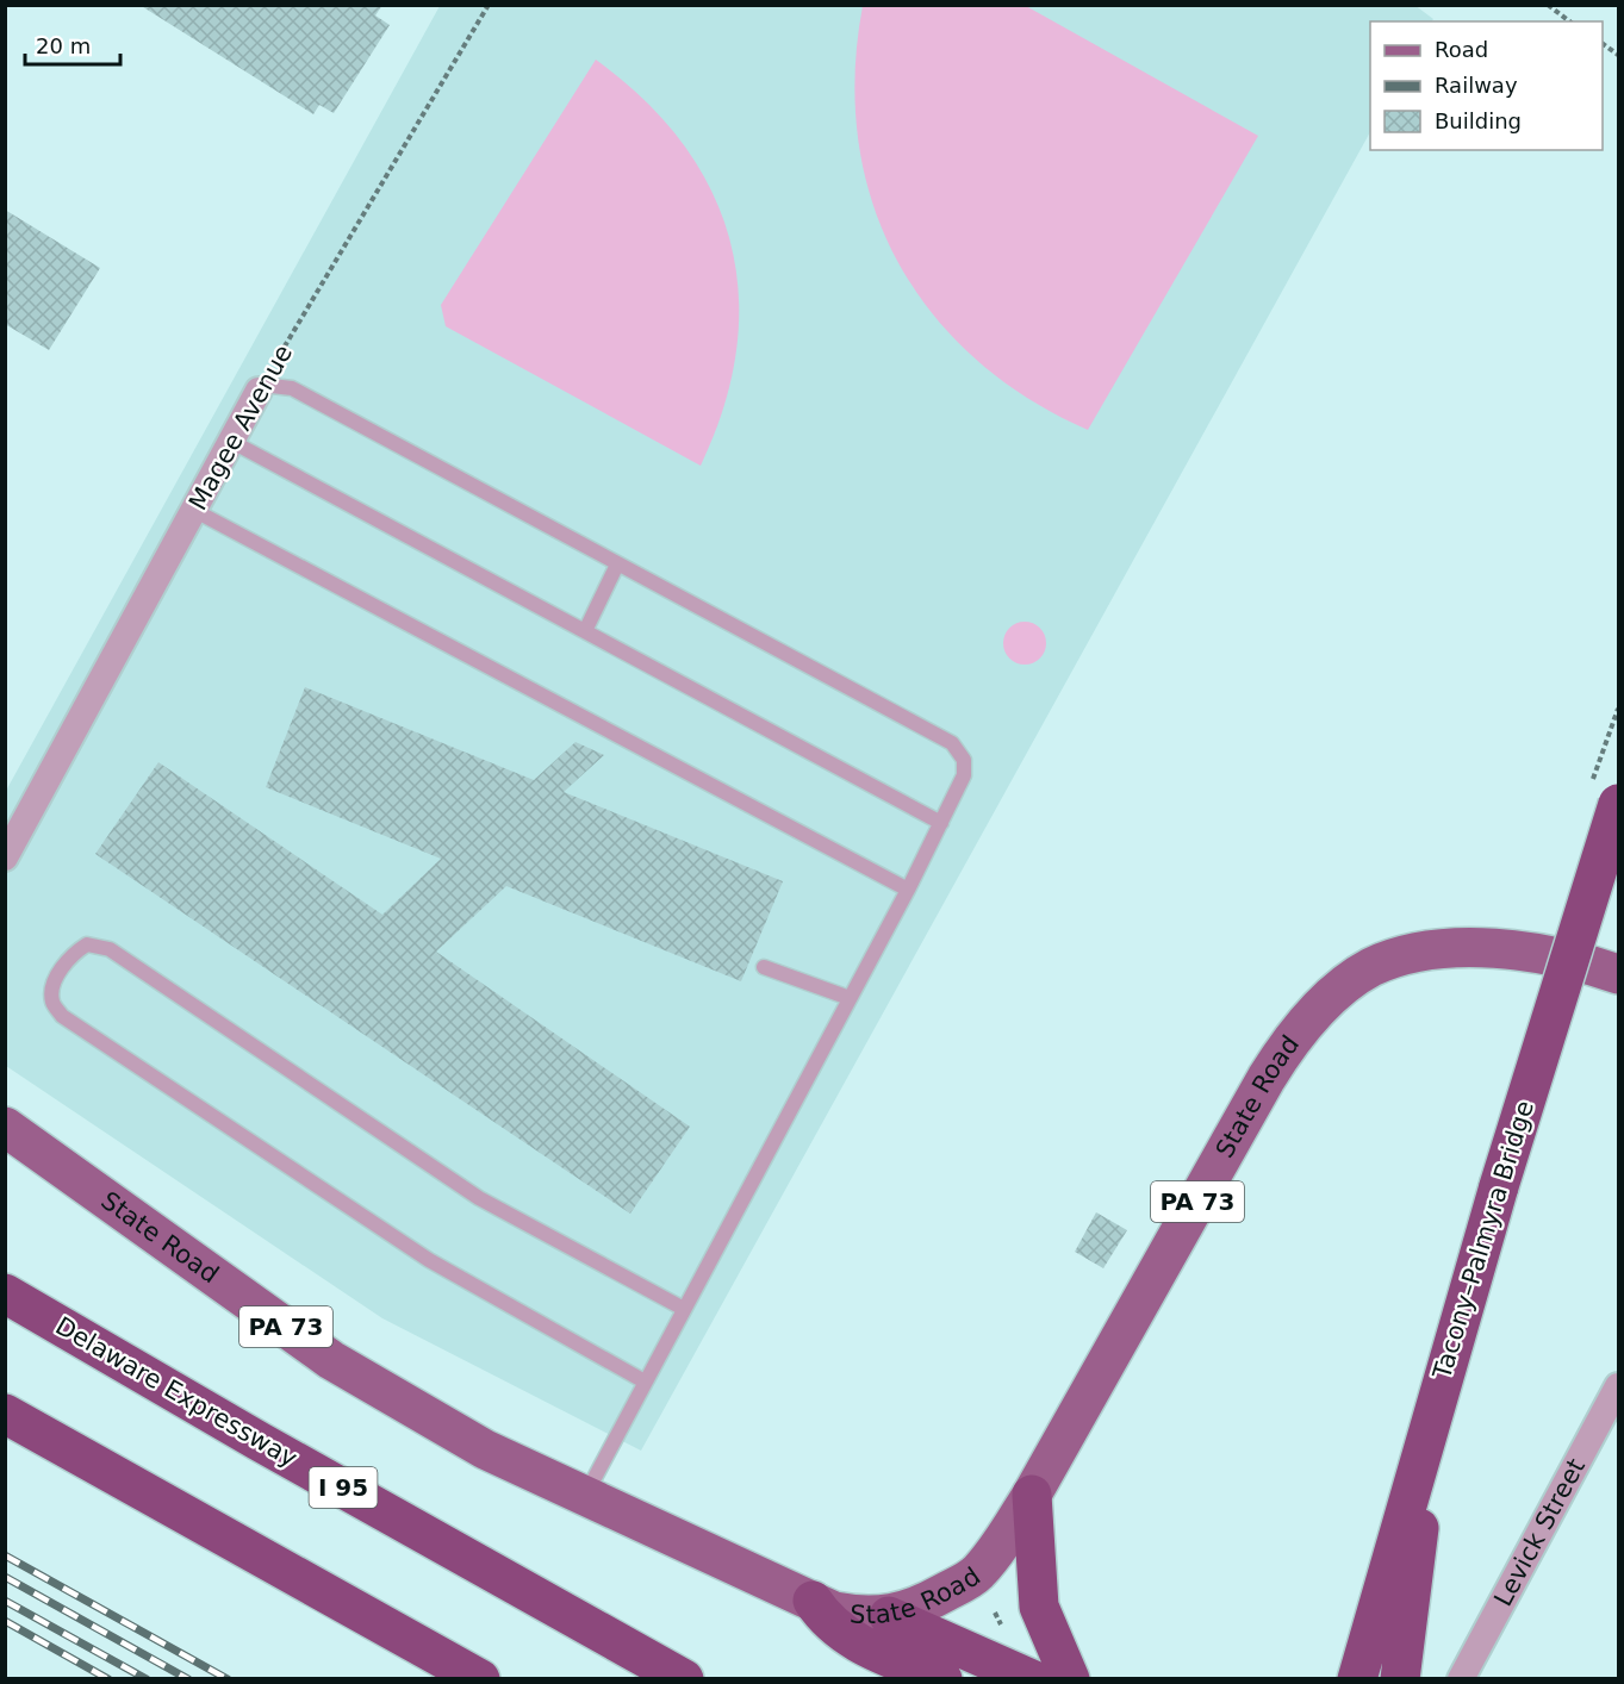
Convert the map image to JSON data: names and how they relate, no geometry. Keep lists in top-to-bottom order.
{
  "streets": {
    "highway": [
      "PA 73",
      "Tacony–Palmyra Bridge",
      "Delaware Expressway",
      "I 95"
    ],
    "main road": ["State Road"],
    "street": ["Magee Avenue", "Levick Street"]
  },
  "crossings": [
    ["State Road", "PA 73"]
  ],
  "legend": ["Road", "Railway", "Building"],
  "scale_bar": "20 m"
}
